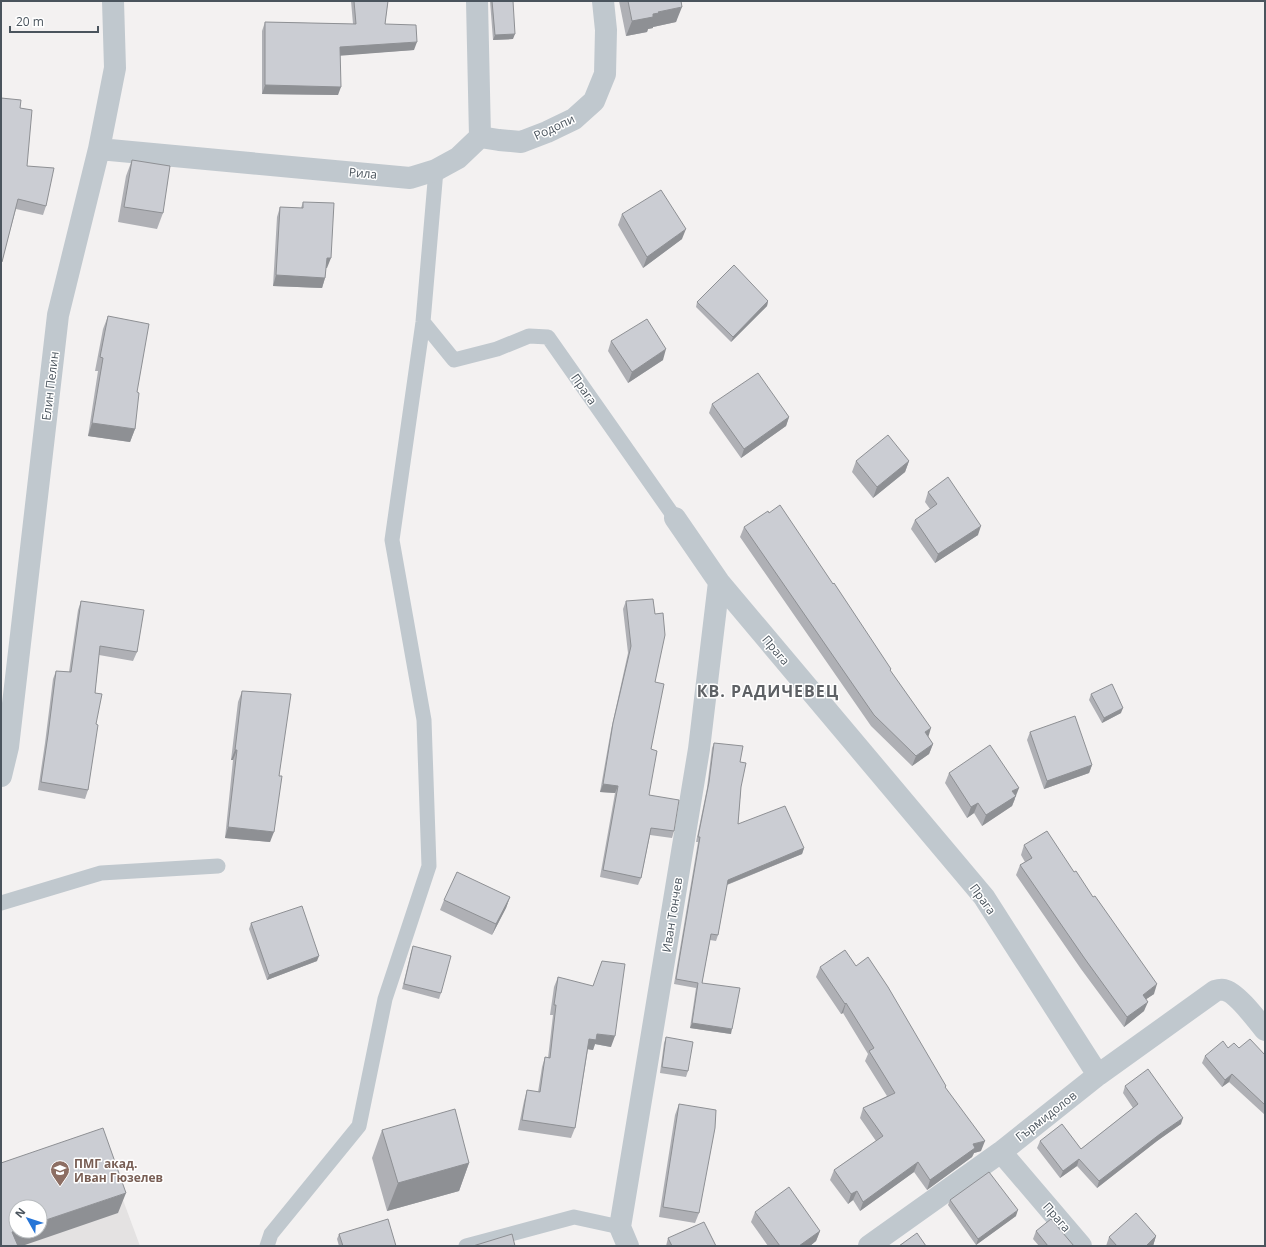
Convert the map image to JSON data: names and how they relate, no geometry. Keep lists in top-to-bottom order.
{
  "streets": {
    "street": [
      "Родопи",
      "Рила",
      "Елин Пелин",
      "Прага",
      "Иван Тончев",
      "Гърмидолов"
    ]
  },
  "crossings": [
    ["Родопи", "Рила"],
    ["Рила", "Елин Пелин"],
    ["Прага", "Иван Тончев"],
    ["Прага", "Гърмидолов"]
  ],
  "districts": ["КВ. РАДИЧЕВЕЦ"],
  "places": {
    "school or university": ["ПМГ акад. Иван Гюзелев"]
  },
  "scale_bar": "20 m",
  "north": "top left"
}
